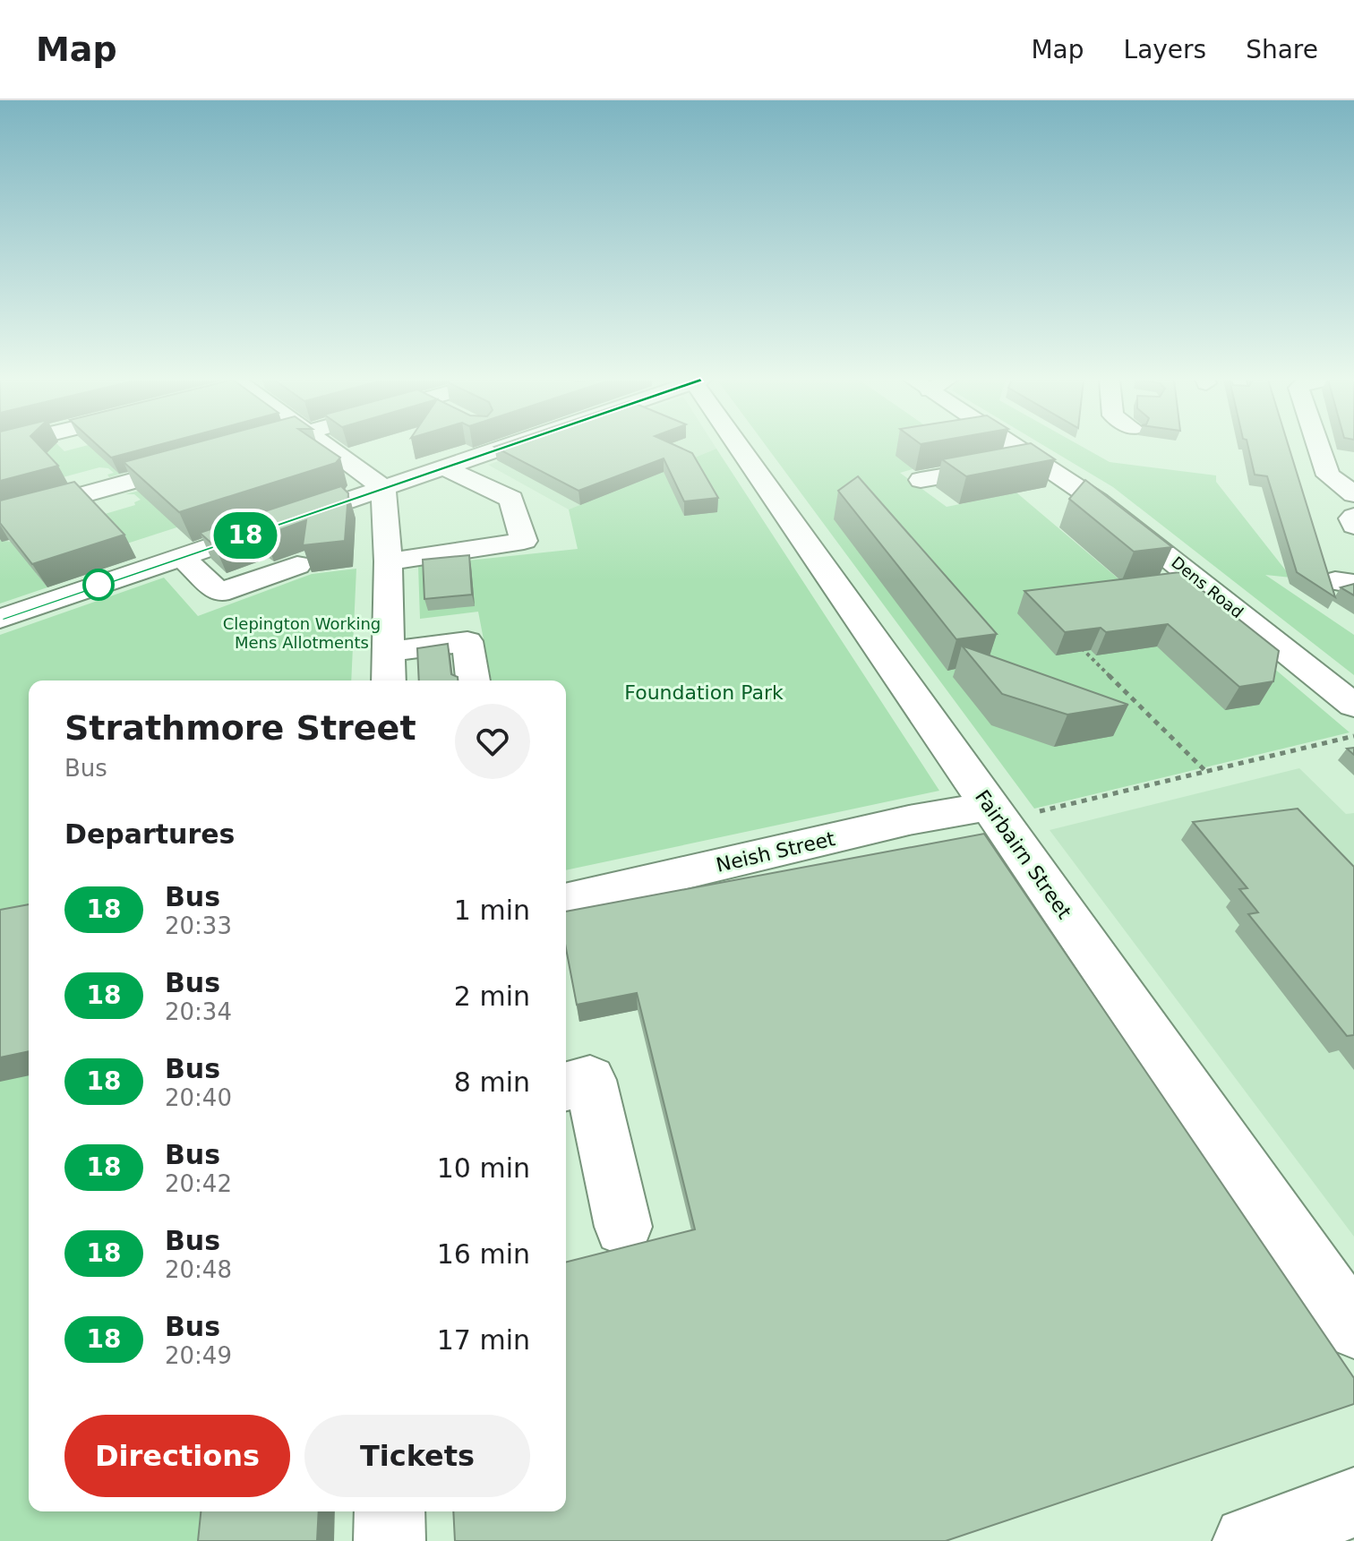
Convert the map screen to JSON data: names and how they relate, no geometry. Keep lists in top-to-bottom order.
{
  "streets": {
    "street": ["Dens Road", "Neish Street", "Fairbairn Street"]
  },
  "crossings": [
    ["Neish Street", "Fairbairn Street"]
  ],
  "parks": ["Clepington Working Mens Allotments", "Foundation Park"],
  "lines": ["bus line 18"],
  "page": {
    "header": "Map",
    "nav": ["Map", "Layers", "Share"],
    "on_map": "18",
    "heading": [
      ["Strathmore Street", "Bus"],
      "Departures"
    ],
    "list": [
      {
        "mark": "18",
        "name": "Bus",
        "note": "20:33",
        "value": "1 min"
      },
      {
        "mark": "18",
        "name": "Bus",
        "note": "20:34",
        "value": "2 min"
      },
      {
        "mark": "18",
        "name": "Bus",
        "note": "20:40",
        "value": "8 min"
      },
      {
        "mark": "18",
        "name": "Bus",
        "note": "20:42",
        "value": "10 min"
      },
      {
        "mark": "18",
        "name": "Bus",
        "note": "20:48",
        "value": "16 min"
      },
      {
        "mark": "18",
        "name": "Bus",
        "note": "20:49",
        "value": "17 min"
      }
    ],
    "buttons": ["Directions", "Tickets"]
  }
}
